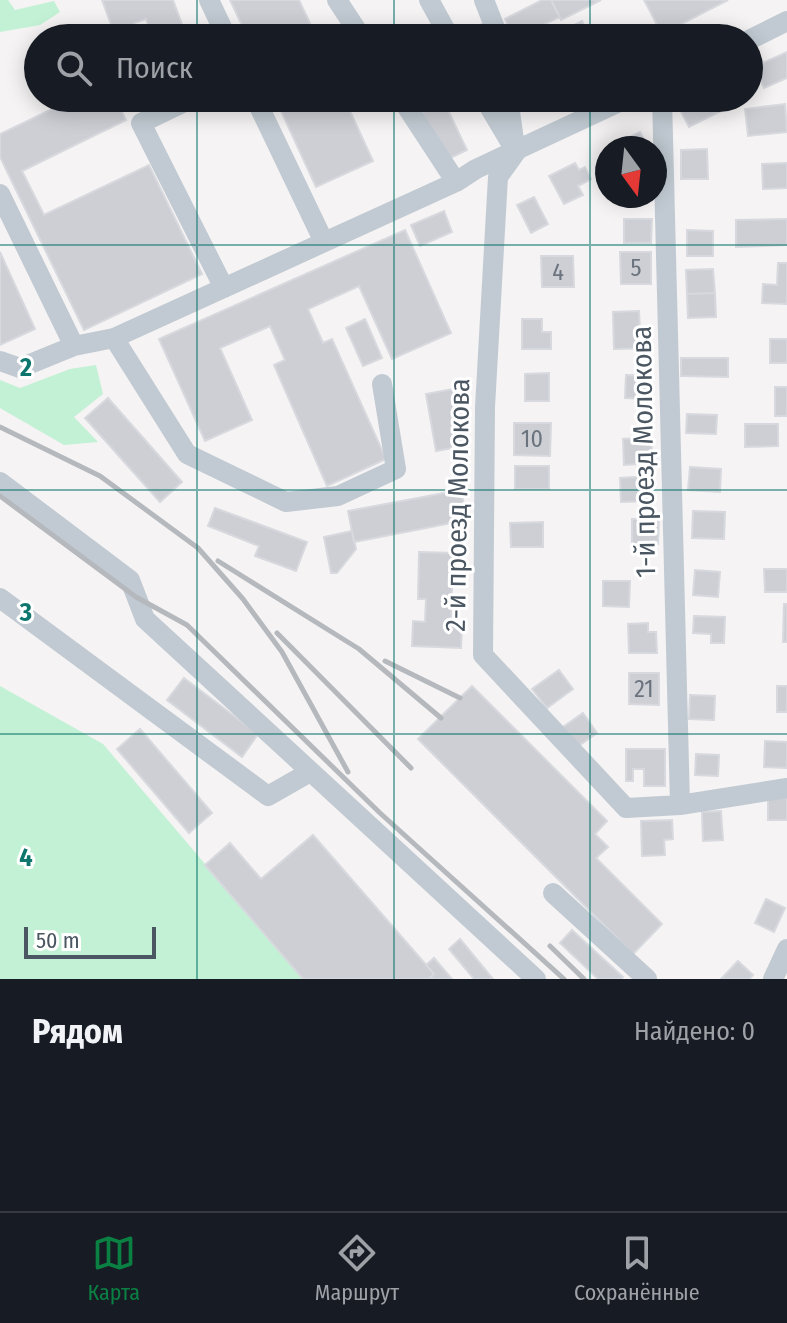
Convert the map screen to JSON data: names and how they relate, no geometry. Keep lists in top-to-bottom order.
{
  "streets": {
    "street": ["1-й проезд Молокова", "2-й проезд Молокова"]
  },
  "crossings": [
    ["1-й проезд Молокова", "2-й проезд Молокова"]
  ],
  "house_numbers": [
    "5",
    "4",
    "10",
    "21"
  ],
  "scale_bar": "50 m",
  "north": "bottom",
  "page": {
    "search": "Поиск",
    "scale": "50 m",
    "heading": ["Рядом", "Найдено: 0"],
    "nav": ["Карта", "Маршрут", "Сохранённые"]
  },
  "grid": {
    "rows": ["2", "3", "4"]
  }
}
